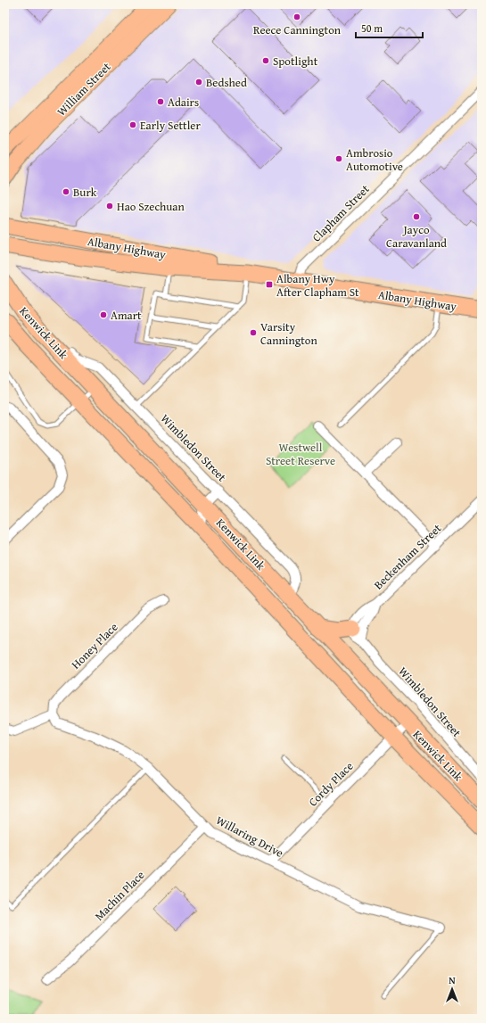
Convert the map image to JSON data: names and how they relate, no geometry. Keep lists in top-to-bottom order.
{
  "streets": {
    "highway": ["Albany Highway", "Kenwick Link"],
    "main road": ["William Street"],
    "street": [
      "Clapham Street",
      "Wimbledon Street",
      "Beckenham Street",
      "Honey Place",
      "Cordy Place",
      "Willaring Drive",
      "Machin Place"
    ]
  },
  "crossings": [
    ["Clapham Street", "Albany Highway"],
    ["Kenwick Link", "Wimbledon Street"],
    ["Kenwick Link", "Cordy Place"],
    ["Wimbledon Street", "Beckenham Street"],
    ["Honey Place", "Willaring Drive"],
    ["Cordy Place", "Willaring Drive"],
    ["Willaring Drive", "Machin Place"]
  ],
  "parks": ["Westwell Street Reserve"],
  "places": {
    "other": [
      "Reece Cannington",
      "Spotlight",
      "Bedshed",
      "Adairs",
      "Early Settler",
      "Ambrosio Automotive",
      "Burk",
      "Hao Szechuan",
      "Jayco Caravanland",
      "Amart",
      "Varsity Cannington"
    ],
    "transit": ["Albany Hwy After Clapham St"]
  },
  "scale_bar": "50 m",
  "north": "top"
}
